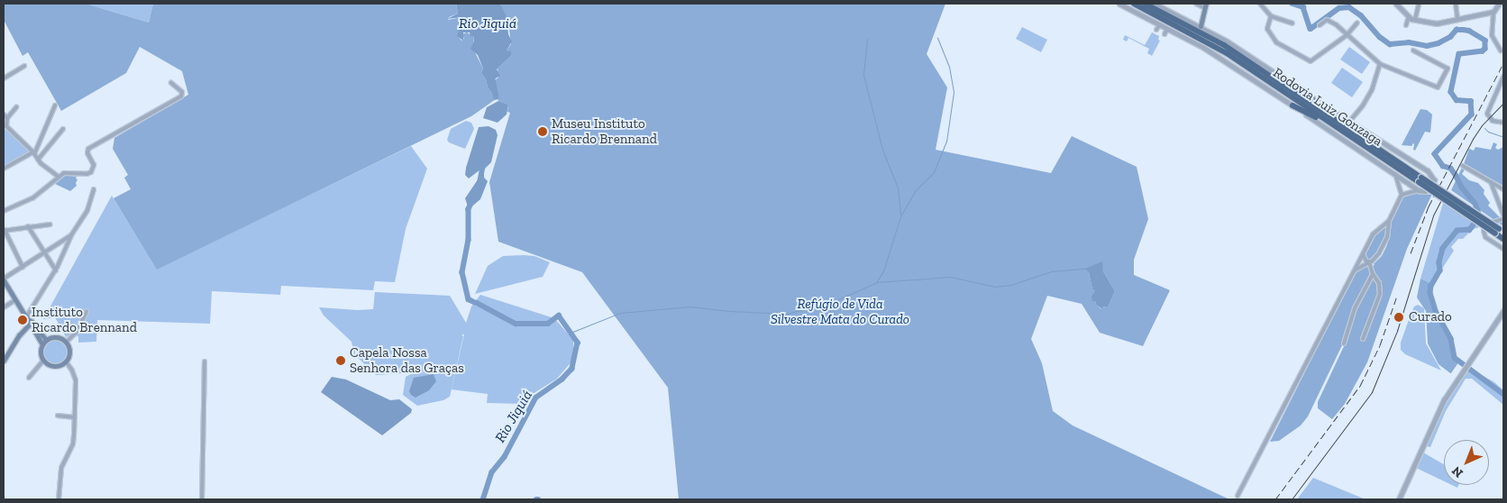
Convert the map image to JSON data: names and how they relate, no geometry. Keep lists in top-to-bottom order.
{
  "streets": {
    "highway": ["Rodovia Luiz Gonzaga"]
  },
  "water": ["Rio Jiquiá"],
  "parks": ["Refúgio de Vida Silvestre Mata do Curado"],
  "places": [
    "Museu Instituto Ricardo Brennand",
    "Curado",
    "Instituto Ricardo Brennand",
    "Capela Nossa Senhora das Graças"
  ],
  "north": "bottom left"
}
